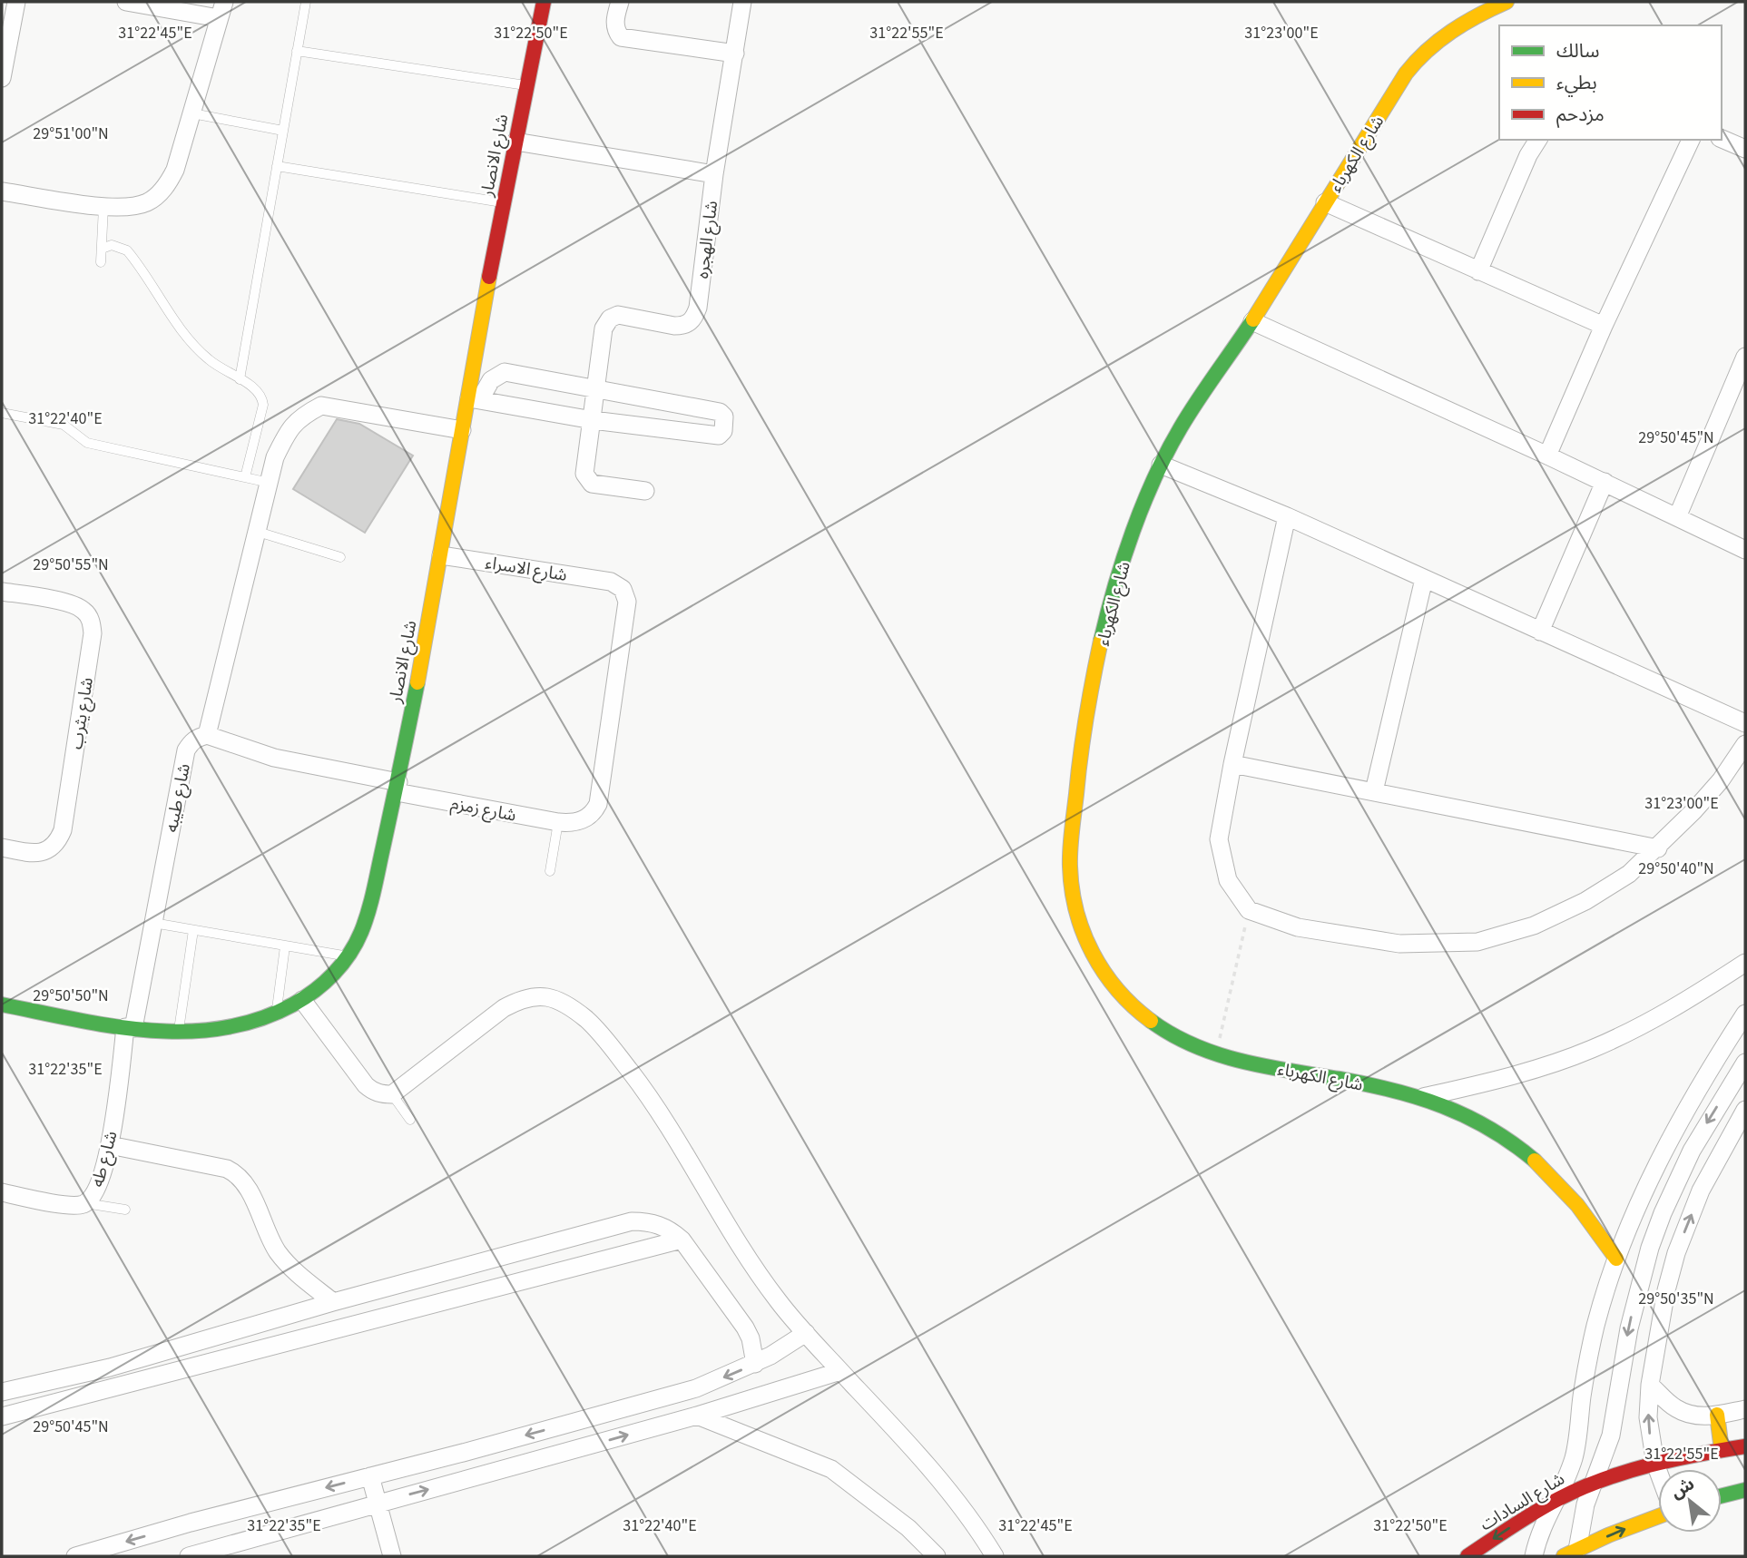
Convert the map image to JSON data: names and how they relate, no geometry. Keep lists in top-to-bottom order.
{
  "streets": {
    "street": [
      "شارع الكهرباء",
      "شارع الانصار",
      "شارع الهجره",
      "شارع الاسراء",
      "شارع يثرب",
      "شارع طيبه",
      "شارع زمزم",
      "شارع طه",
      "شارع السادات"
    ]
  },
  "crossings": [
    ["شارع الانصار", "شارع الاسراء"],
    ["شارع الانصار", "شارع طيبه"],
    ["شارع الانصار", "شارع زمزم"],
    ["شارع الانصار", "شارع طه"],
    ["شارع الاسراء", "شارع زمزم"],
    ["شارع طيبه", "شارع طه"]
  ],
  "legend": ["سالك", "بطيء", "مزدحم"],
  "north": "top left",
  "coordinates": [
    "31°22'45\"E",
    "31°22'50\"E",
    "31°22'55\"E",
    "31°23'00\"E",
    "29°51'00\"N",
    "31°22'40\"E",
    "29°50'45\"N",
    "29°50'55\"N",
    "29°50'40\"N",
    "29°50'50\"N",
    "31°22'35\"E",
    "29°50'35\"N"
  ]
}
